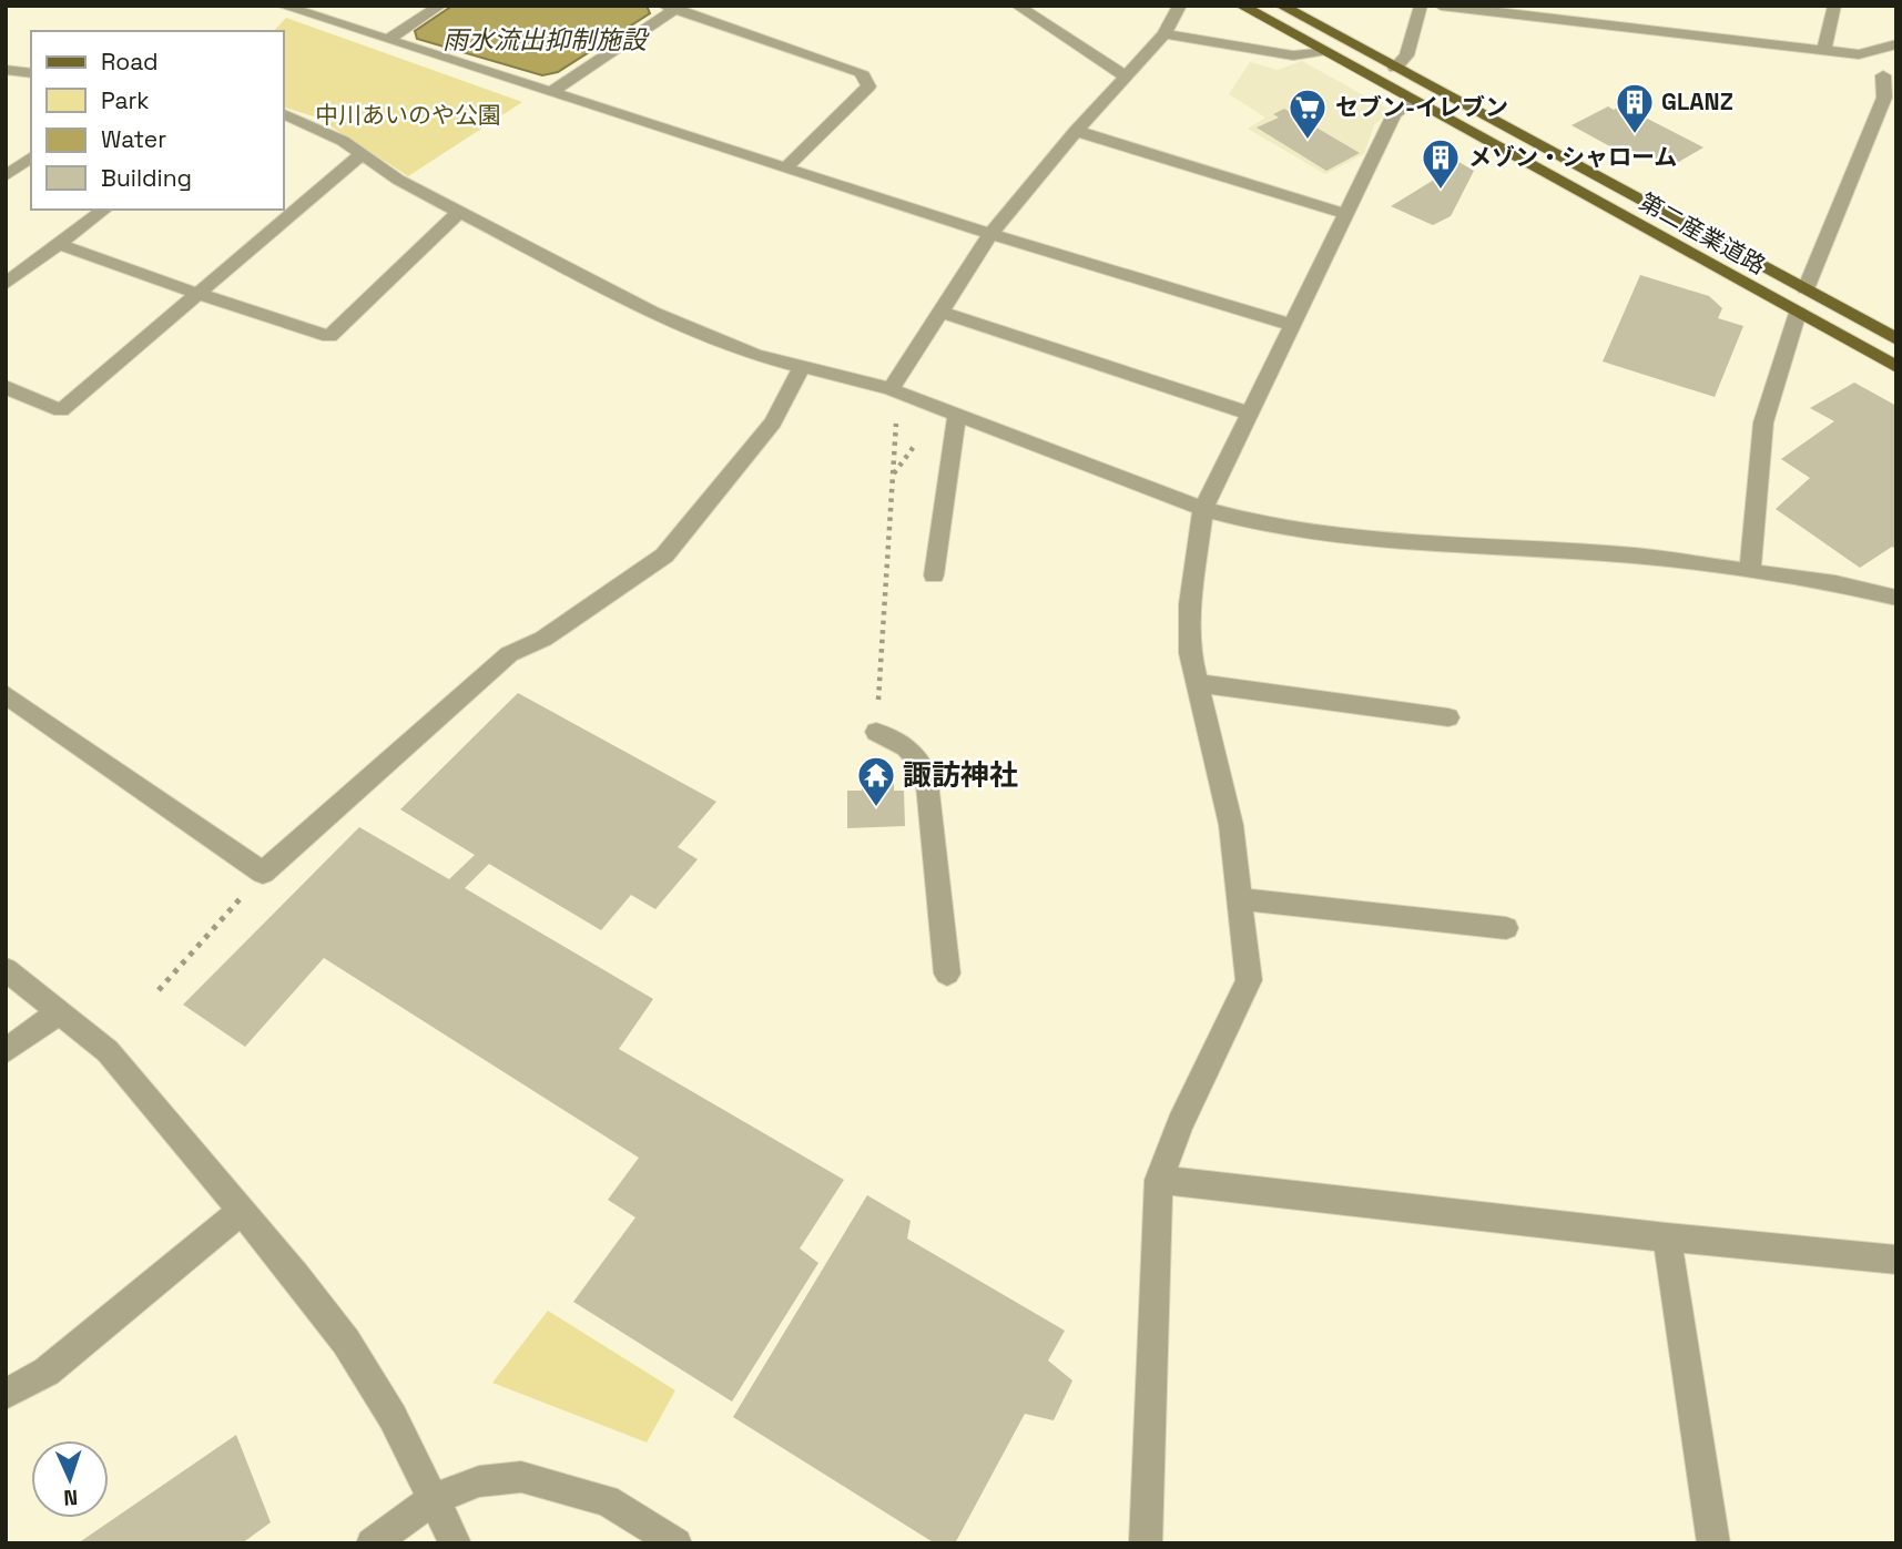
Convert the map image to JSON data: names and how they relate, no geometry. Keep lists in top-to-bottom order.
{
  "streets": {
    "main road": ["第二産業道路"]
  },
  "water": ["雨水流出抑制施設"],
  "parks": ["中川あいのや公園"],
  "places": {
    "building": ["GLANZ", "メゾン・シャローム"],
    "supermarket": ["セブン-イレブン"],
    "temple": ["諏訪神社"]
  },
  "legend": [
    "Road",
    "Park",
    "Water",
    "Building"
  ],
  "north": "bottom"
}
